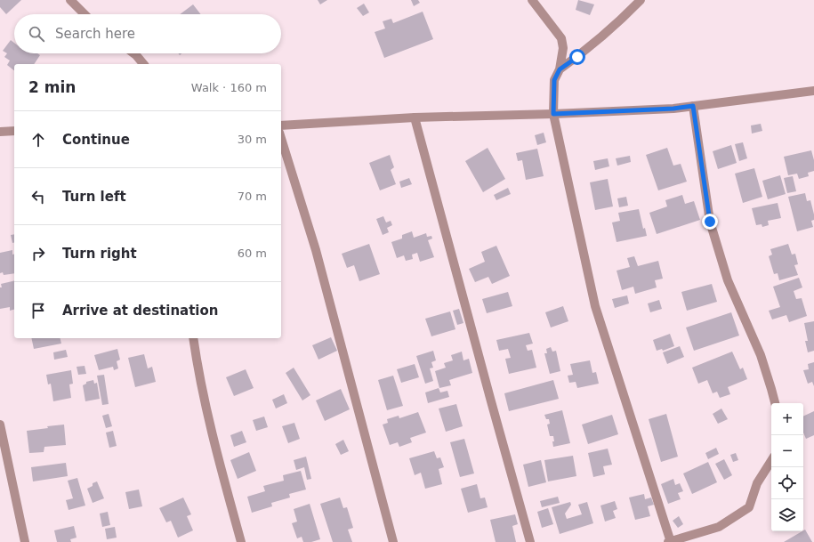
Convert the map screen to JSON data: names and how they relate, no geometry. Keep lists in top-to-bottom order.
{
  "page": {
    "search": "Search here",
    "heading": ["2 min", "Walk · 160 m"],
    "list": [
      ["Continue", "30 m"],
      ["Turn left", "70 m"],
      ["Turn right", "60 m"],
      "Arrive at destination"
    ],
    "map_buttons": ["+", "−"]
  }
}
